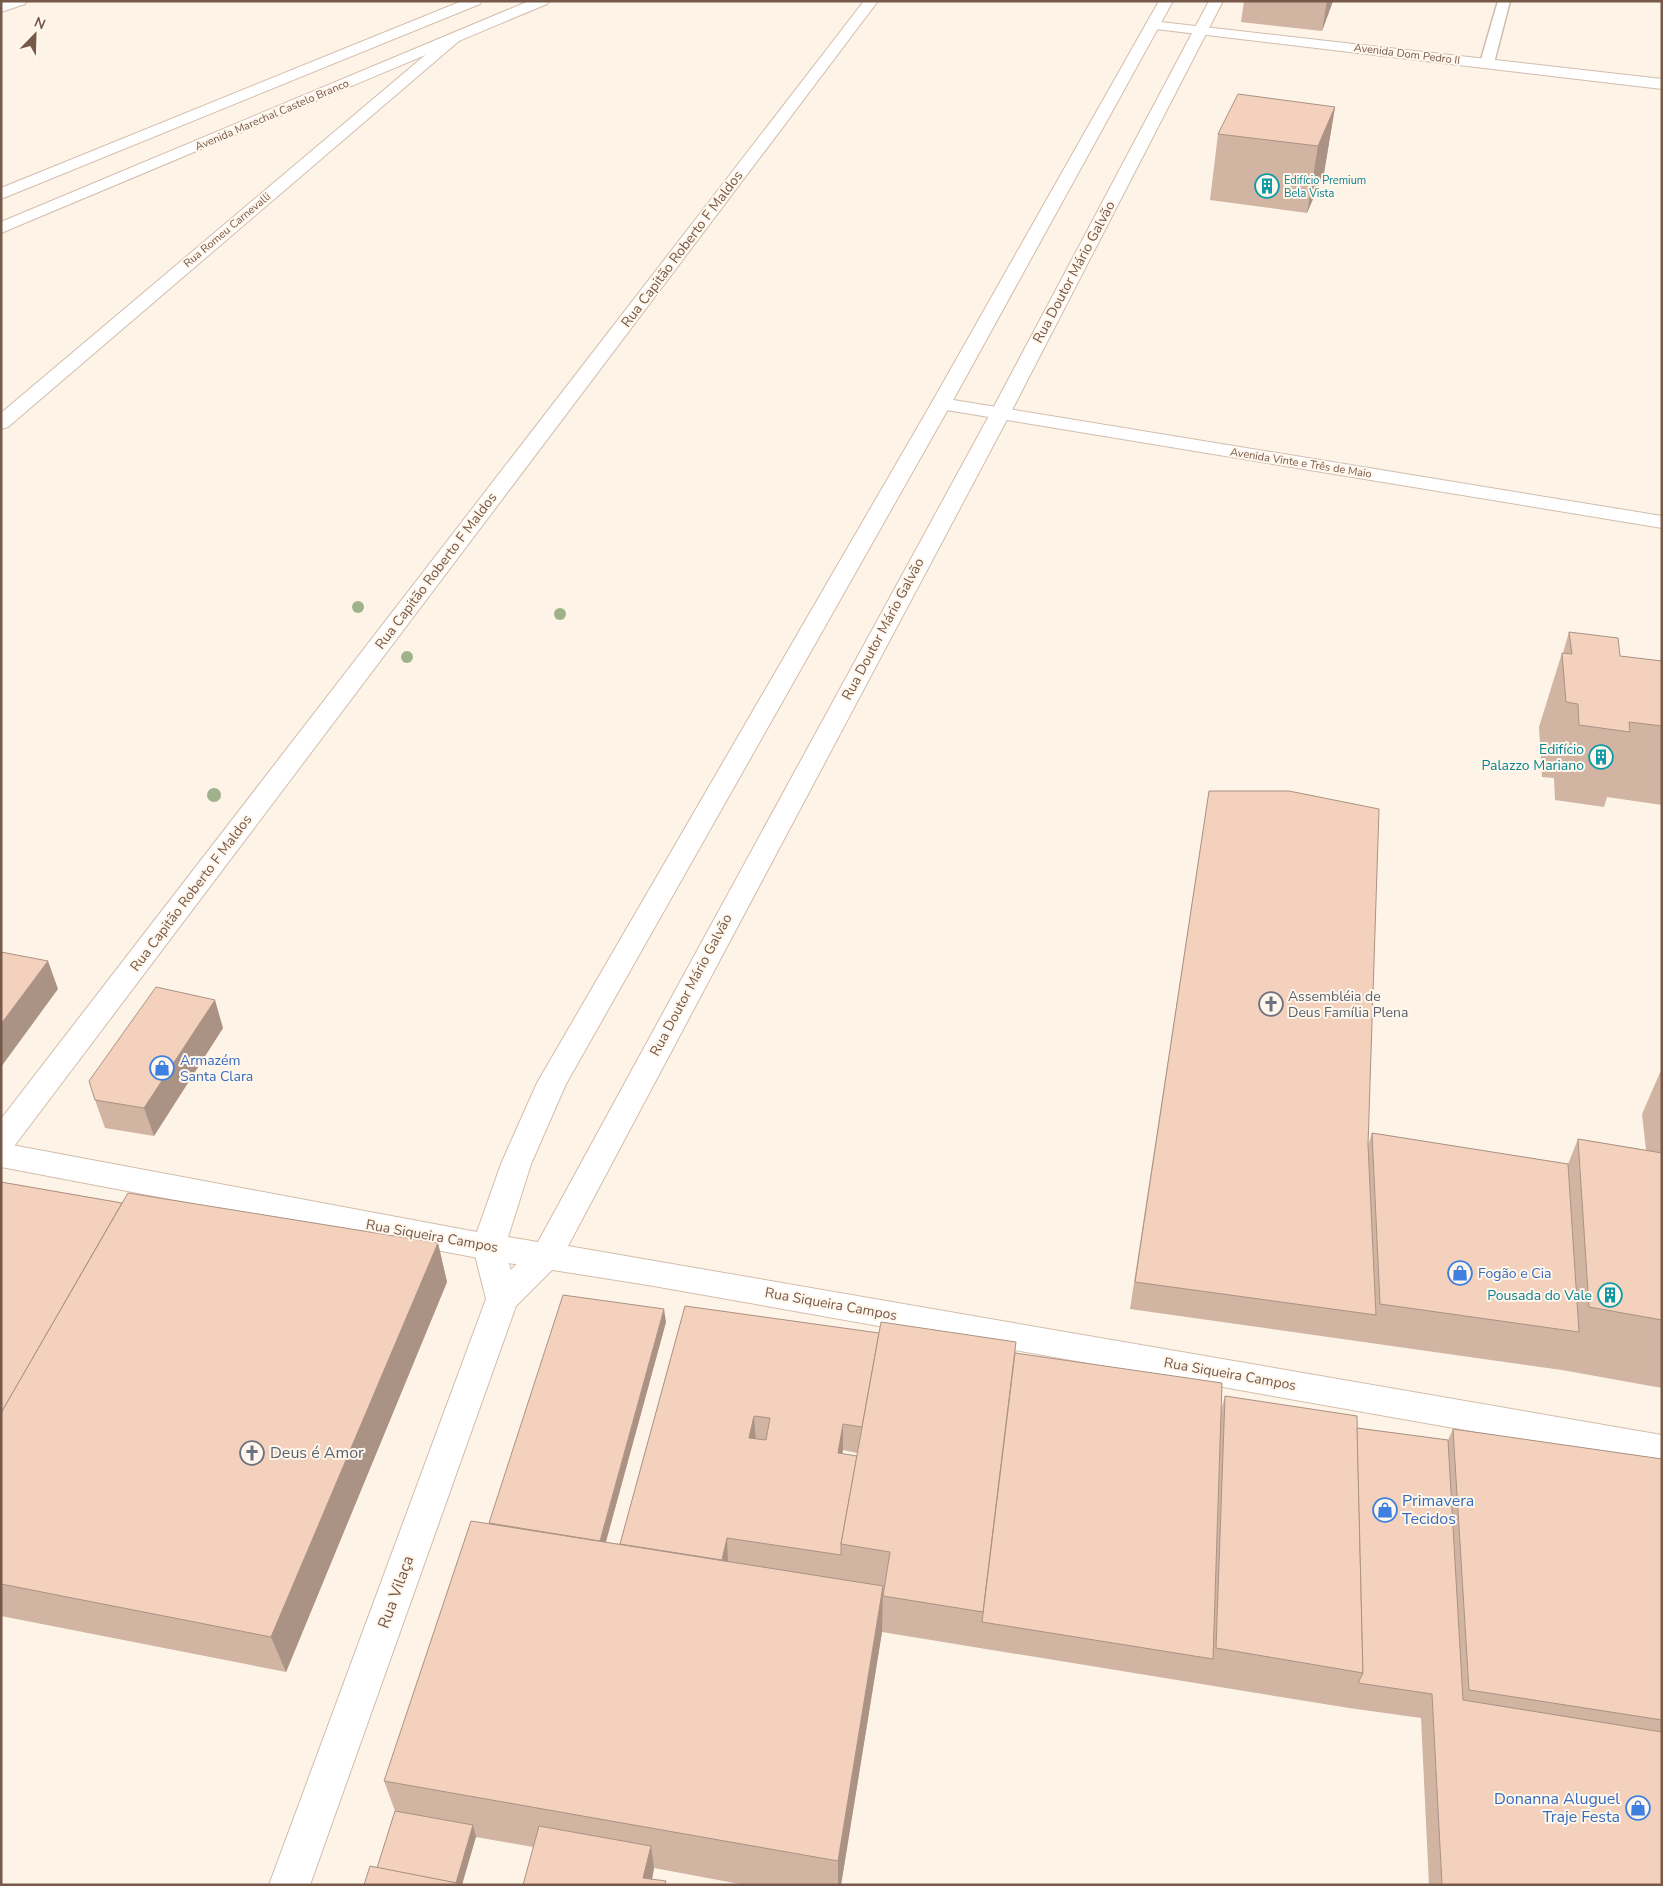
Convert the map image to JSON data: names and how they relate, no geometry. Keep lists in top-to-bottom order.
{
  "streets": {
    "street": [
      "Avenida Dom Pedro II",
      "Avenida Marechal Castelo Branco",
      "Rua Romeu Carnevalli",
      "Rua Capitão Roberto F Maldos",
      "Rua Doutor Mário Galvão",
      "Avenida Vinte e Três de Maio",
      "Rua Siqueira Campos",
      "Rua Vilaça"
    ]
  },
  "crossings": [
    ["Avenida Dom Pedro II", "Rua Doutor Mário Galvão"],
    ["Avenida Marechal Castelo Branco", "Rua Romeu Carnevalli"],
    ["Rua Doutor Mário Galvão", "Avenida Vinte e Três de Maio"],
    ["Rua Doutor Mário Galvão", "Rua Siqueira Campos"],
    ["Rua Doutor Mário Galvão", "Rua Vilaça"],
    ["Rua Siqueira Campos", "Rua Vilaça"]
  ],
  "places": {
    "building": ["Edifício Premium Bela Vista", "Edifício Palazzo Mariano", "Pousada do Vale"],
    "church": ["Assembléia de Deus Família Plena", "Deus é Amor"],
    "shop": [
      "Armazém Santa Clara",
      "Fogão e Cia",
      "Primavera Tecidos",
      "Donanna Aluguel Traje Festa"
    ]
  },
  "north": "top right"
}
